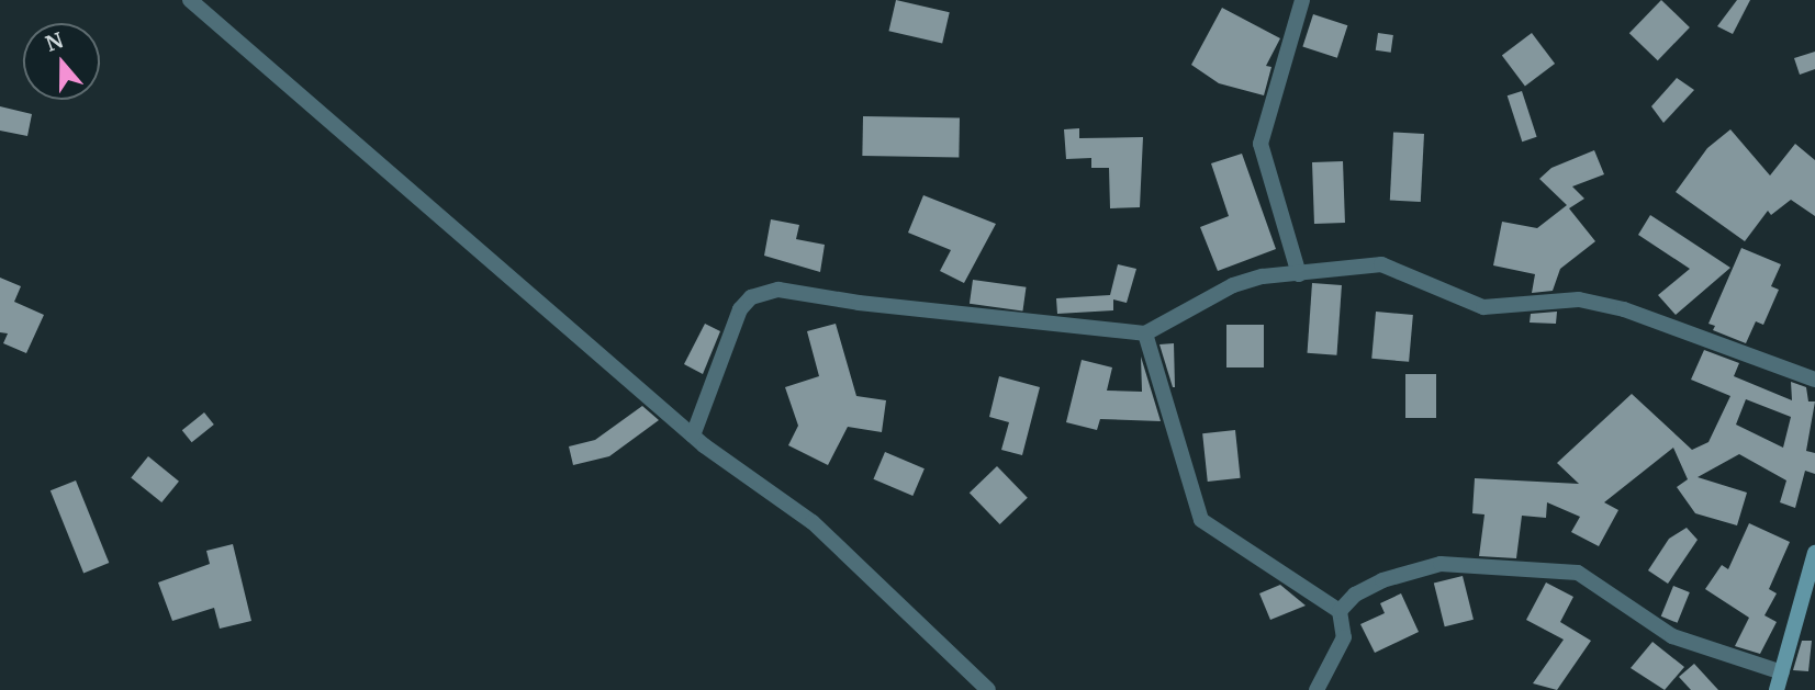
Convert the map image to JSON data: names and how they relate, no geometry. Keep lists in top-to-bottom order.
{
  "north": "top"
}
